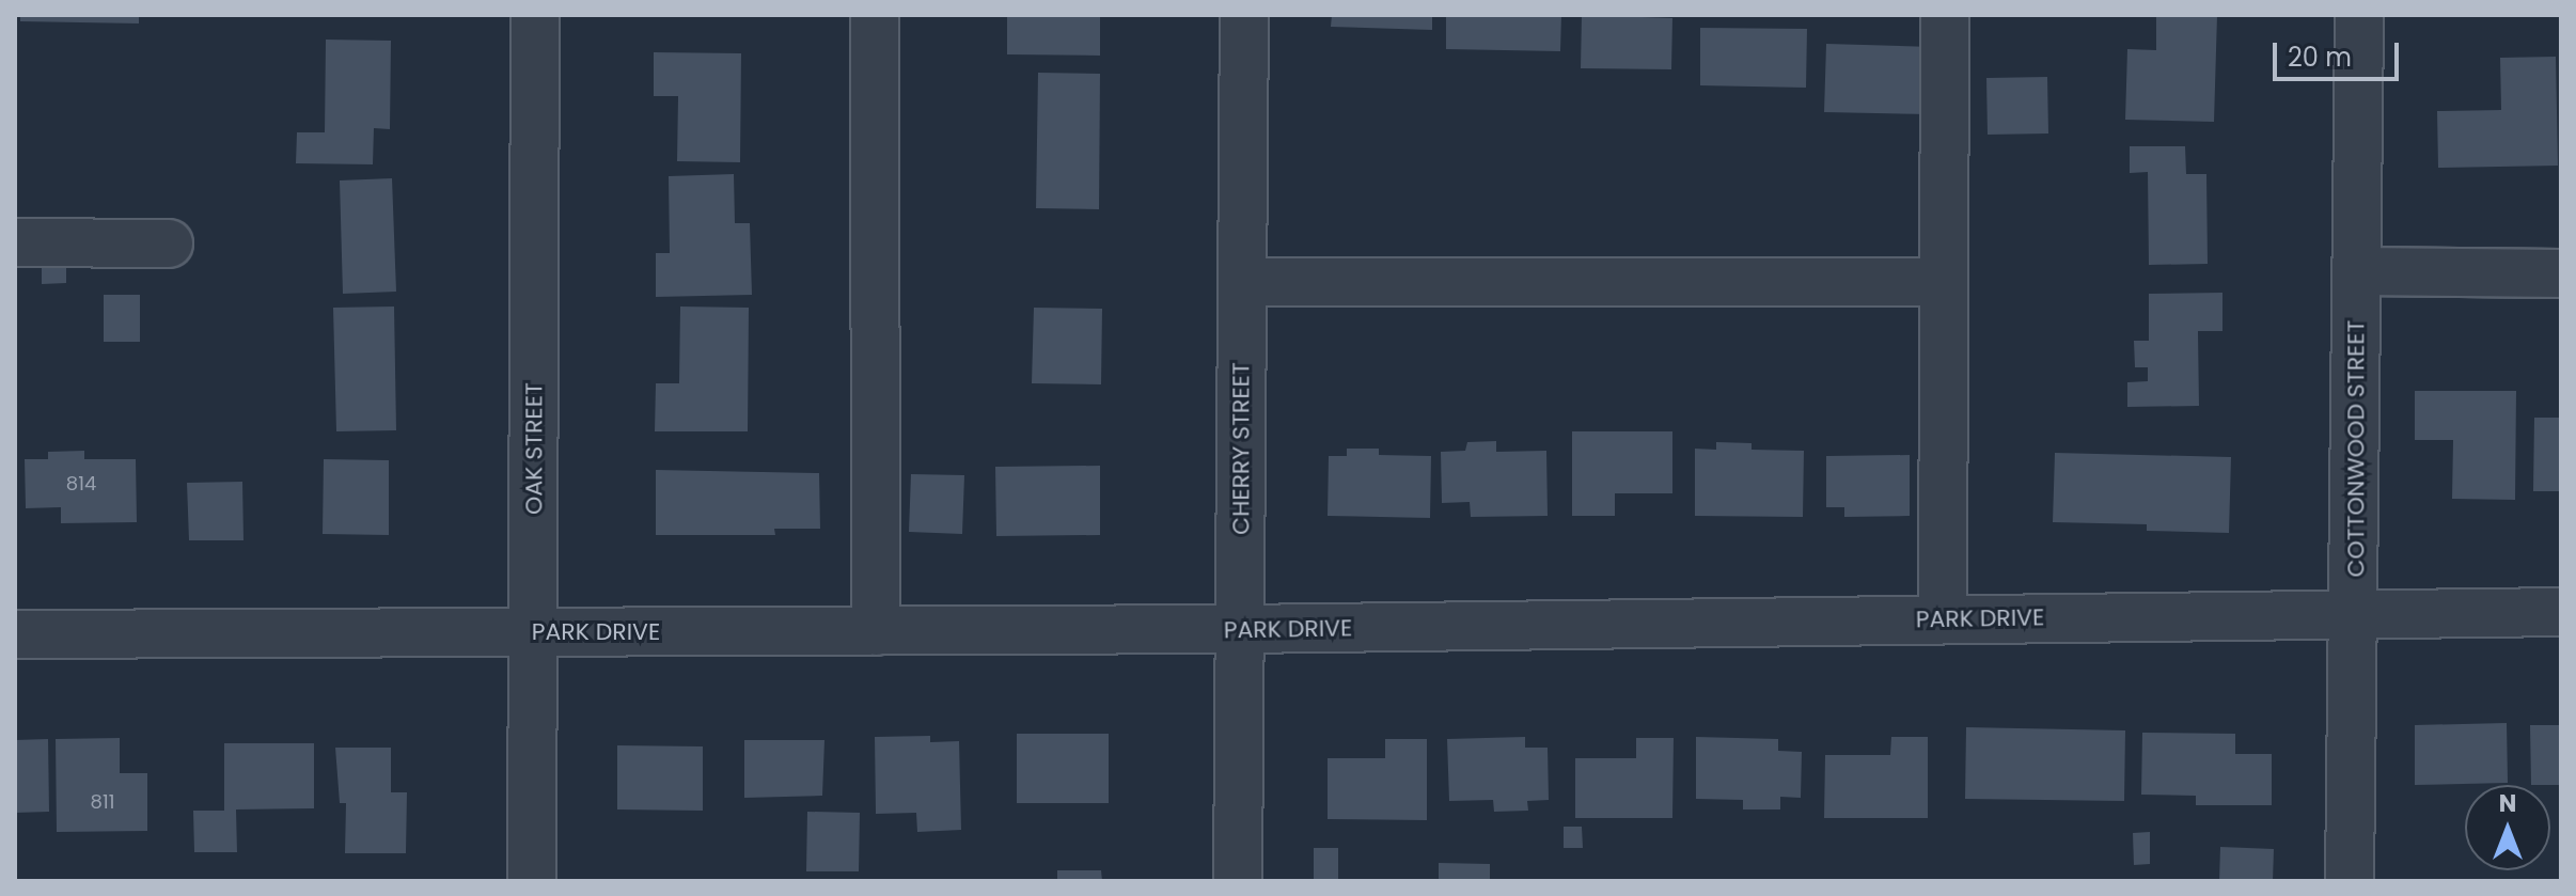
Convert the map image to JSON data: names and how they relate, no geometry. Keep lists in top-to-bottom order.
{
  "streets": {
    "street": [
      "OAK STREET",
      "CHERRY STREET",
      "COTTONWOOD STREET",
      "PARK DRIVE"
    ]
  },
  "crossings": [
    ["OAK STREET", "PARK DRIVE"],
    ["CHERRY STREET", "PARK DRIVE"],
    ["COTTONWOOD STREET", "PARK DRIVE"]
  ],
  "house_numbers": ["814", "811"],
  "scale_bar": "20 m",
  "north": "top"
}
